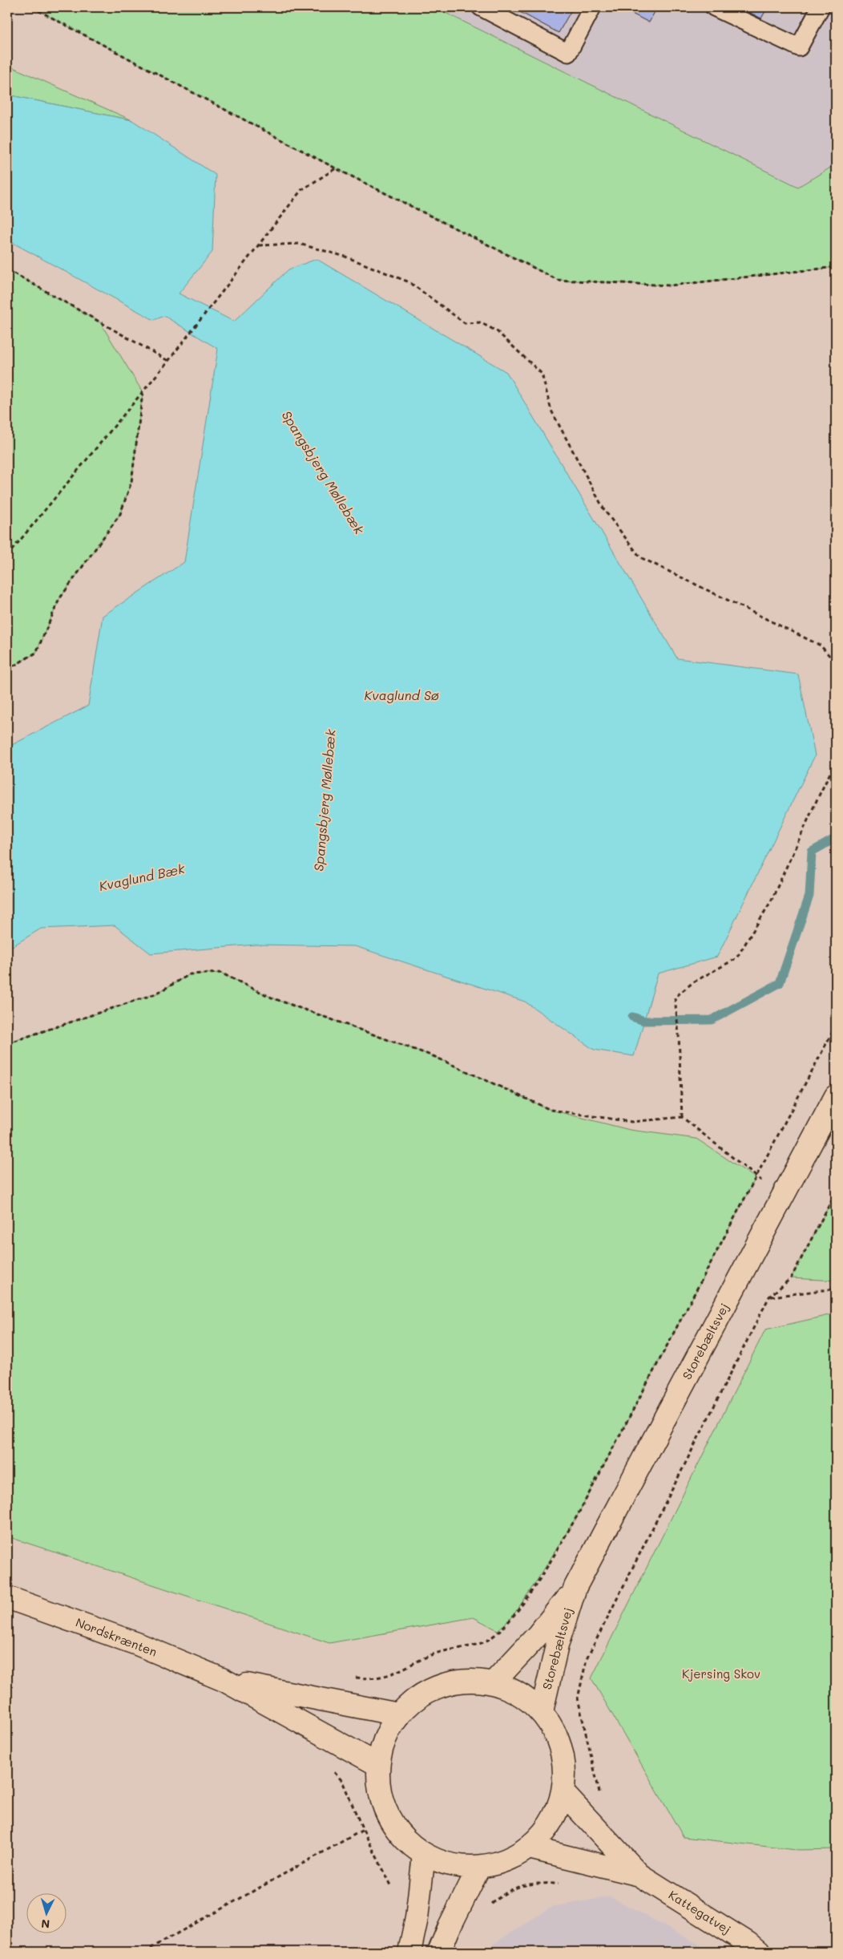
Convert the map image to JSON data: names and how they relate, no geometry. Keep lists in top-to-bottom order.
{
  "streets": {
    "street": ["Storebæltsvej", "Nordskrænten", "Kattegatvej"]
  },
  "water": ["Spangsbjerg Møllebæk", "Kvaglund Sø", "Kvaglund Bæk"],
  "parks": ["Kjersing Skov"],
  "north": "bottom"
}
